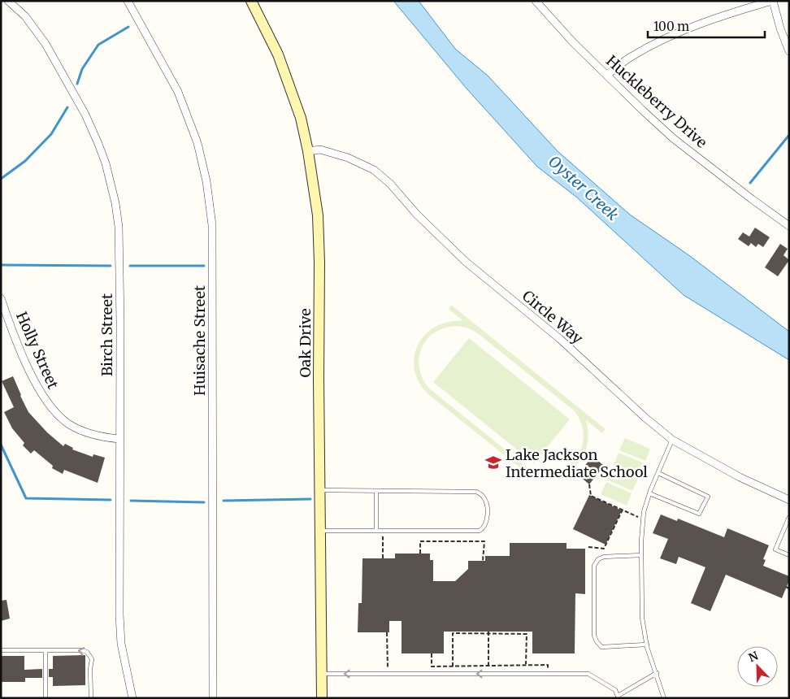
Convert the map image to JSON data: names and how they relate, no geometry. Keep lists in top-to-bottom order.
{
  "streets": {
    "street": [
      "Huckleberry Drive",
      "Circle Way",
      "Birch Street",
      "Huisache Street",
      "Oak Drive",
      "Holly Street"
    ]
  },
  "crossings": [
    ["Circle Way", "Oak Drive"],
    ["Birch Street", "Holly Street"]
  ],
  "water": ["Oyster Creek"],
  "places": {
    "school or university": ["Lake Jackson Intermediate School"]
  },
  "scale_bar": "100 m",
  "north": "top left"
}
